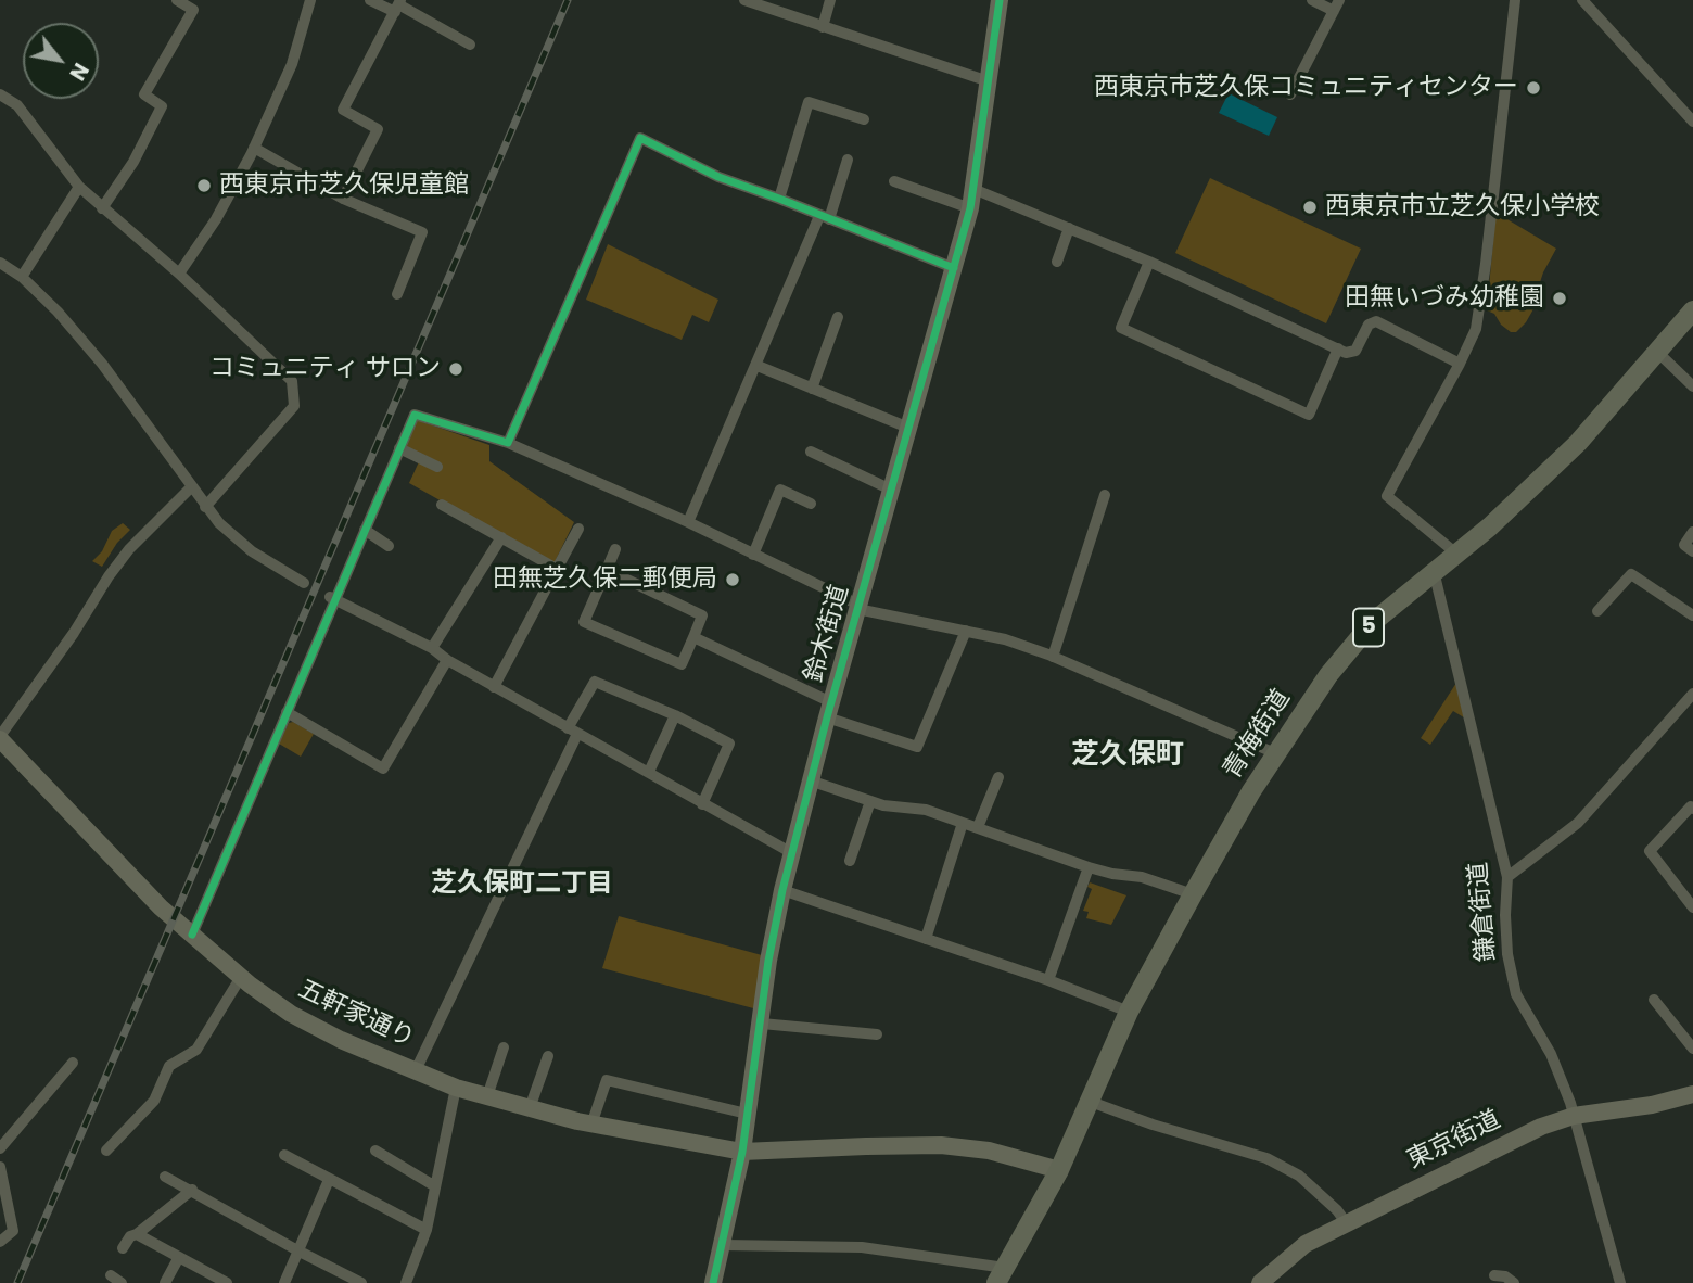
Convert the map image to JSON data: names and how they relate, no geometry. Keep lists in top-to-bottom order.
{
  "streets": {
    "main road": ["5", "青梅街道"],
    "street": [
      "鈴木街道",
      "鎌倉街道",
      "五軒家通り",
      "東京街道"
    ]
  },
  "crossings": [
    ["鈴木街道", "五軒家通り"],
    ["青梅街道", "鎌倉街道"],
    ["青梅街道", "五軒家通り"],
    ["鎌倉街道", "東京街道"]
  ],
  "districts": ["芝久保町", "芝久保町二丁目"],
  "places": [
    "西東京市芝久保コミュニティセンター",
    "西東京市芝久保児童館",
    "西東京市立芝久保小学校",
    "田無いづみ幼稚園",
    "コミュニティ サロン",
    "田無芝久保二郵便局"
  ],
  "north": "bottom right"
}
